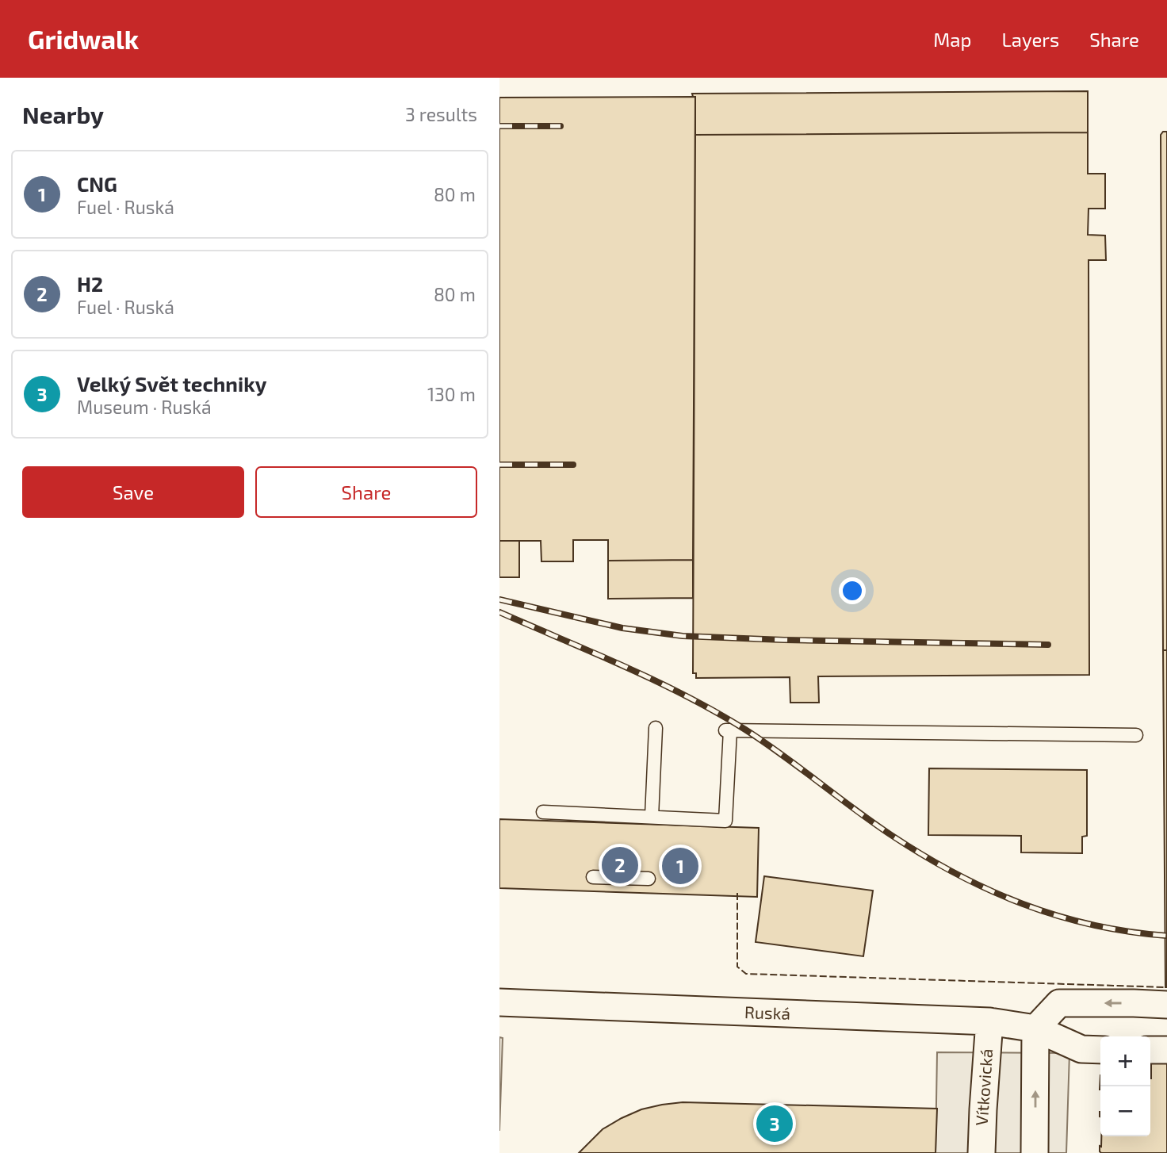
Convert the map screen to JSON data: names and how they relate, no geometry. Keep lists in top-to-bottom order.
{
  "streets": {
    "street": ["Ruská", "Vítkovická"]
  },
  "crossings": [
    ["Ruská", "Vítkovická"]
  ],
  "page": {
    "header": "Gridwalk",
    "nav": ["Map", "Layers", "Share"],
    "heading": ["Nearby", "3 results"],
    "list": [
      {
        "mark": "1",
        "name": "CNG",
        "note": "Fuel · Ruská",
        "value": "80 m"
      },
      {
        "mark": "2",
        "name": "H2",
        "note": "Fuel · Ruská",
        "value": "80 m"
      },
      {
        "mark": "3",
        "name": "Velký Svět techniky",
        "note": "Museum · Ruská",
        "value": "130 m"
      }
    ],
    "buttons": ["Save", "Share"],
    "pins": ["2", "1", "3"],
    "map_buttons": ["+", "−"]
  }
}
